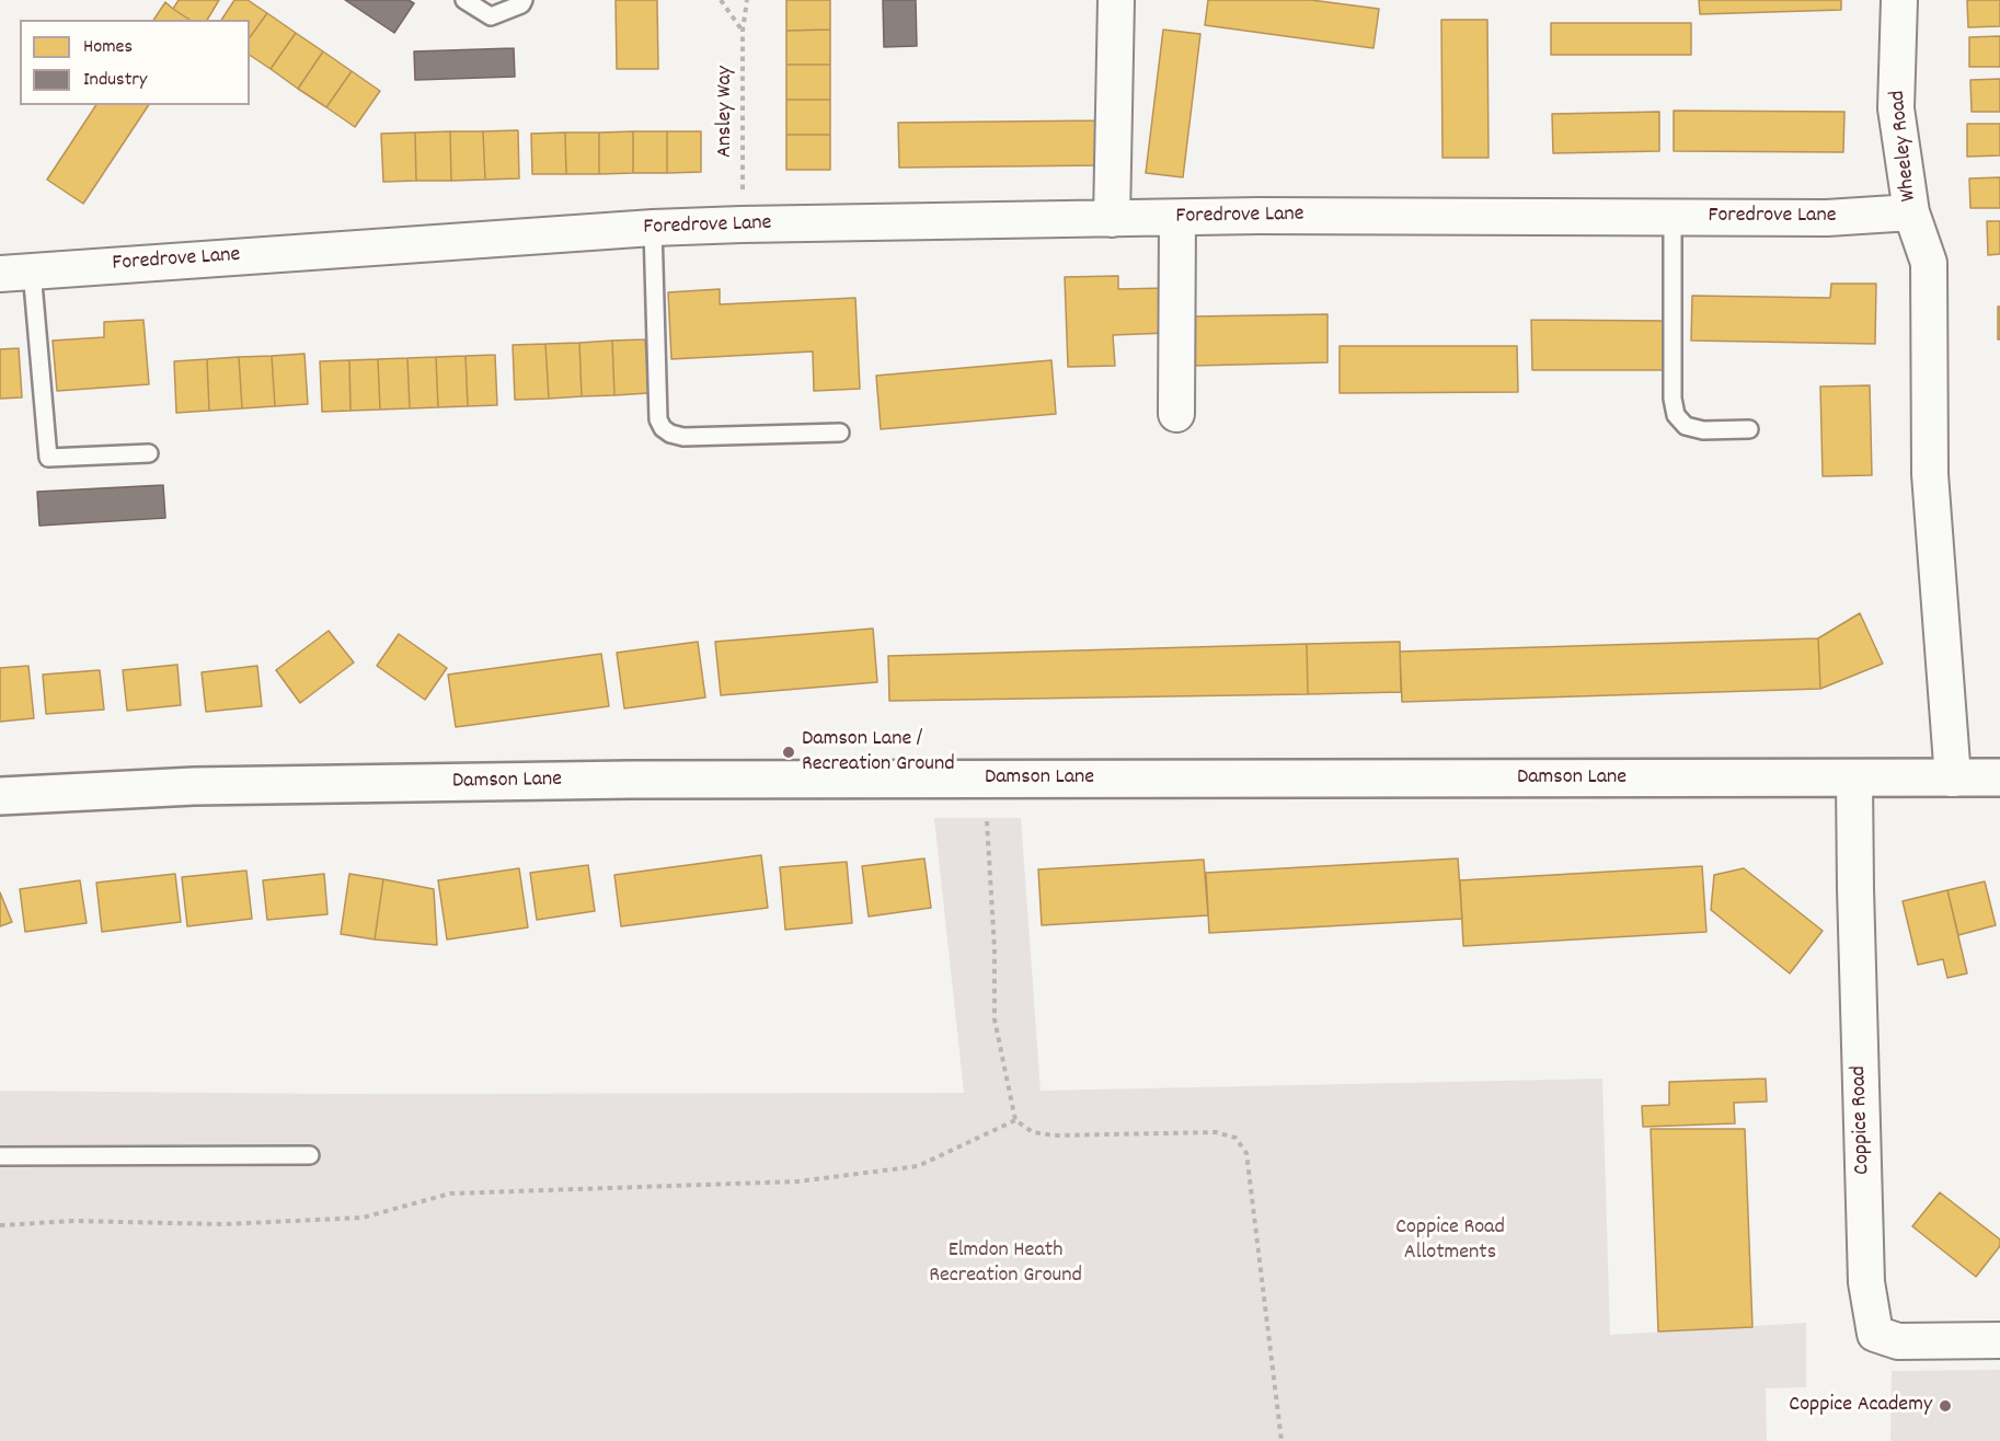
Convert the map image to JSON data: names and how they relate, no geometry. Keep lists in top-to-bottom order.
{
  "streets": {
    "street": [
      "Wheeley Road",
      "Foredrove Lane",
      "Damson Lane",
      "Coppice Road"
    ],
    "path": ["Ansley Way"]
  },
  "crossings": [
    ["Ansley Way", "Foredrove Lane"],
    ["Wheeley Road", "Foredrove Lane"],
    ["Damson Lane", "Coppice Road"]
  ],
  "parks": ["Coppice Road Allotments", "Elmdon Heath Recreation Ground"],
  "places": ["Damson Lane / Recreation Ground", "Coppice Academy"],
  "legend": ["Homes", "Industry"]
}
